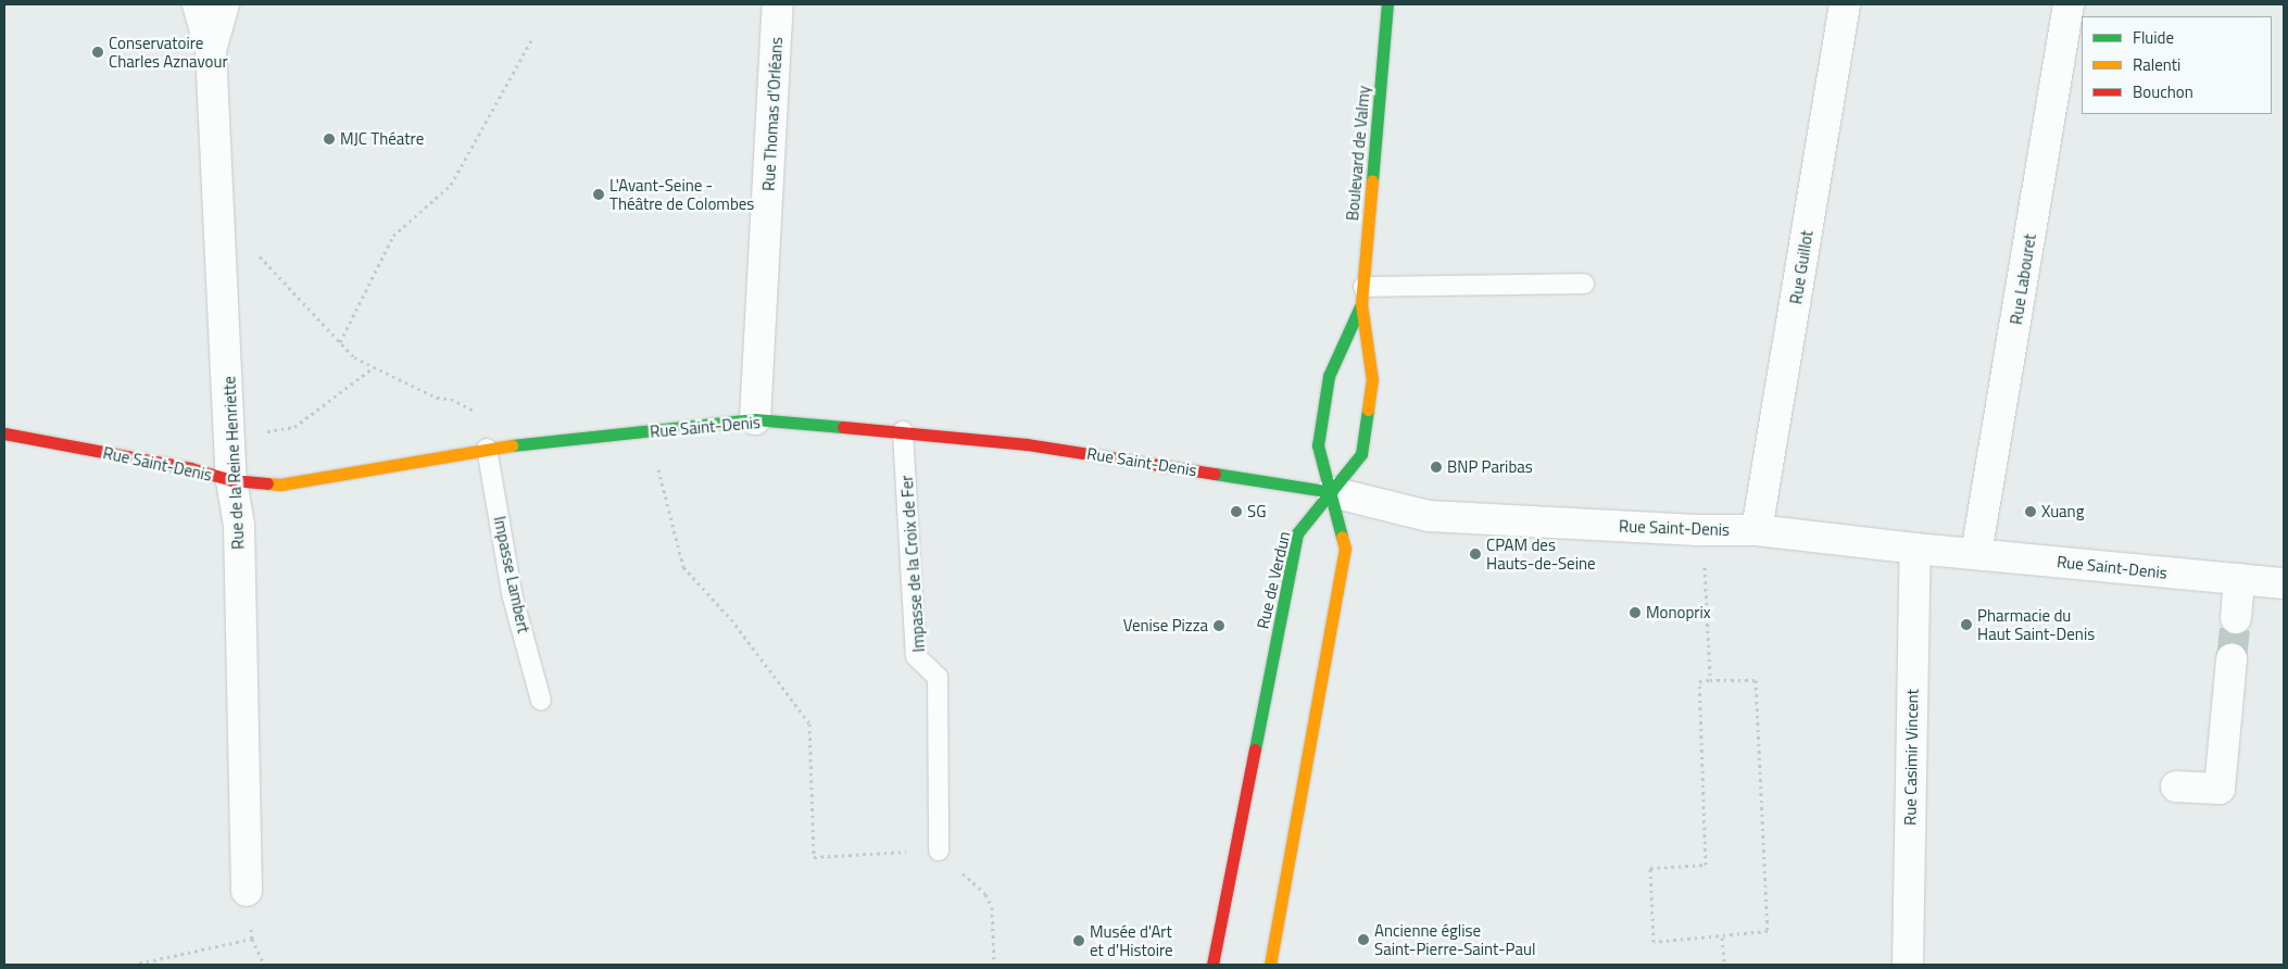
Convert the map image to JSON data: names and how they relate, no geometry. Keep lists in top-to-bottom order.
{
  "streets": {
    "main road": ["Boulevard de Valmy", "Rue Saint-Denis", "Rue de Verdun"],
    "street": [
      "Rue Thomas d'Orléans",
      "Rue Guillot",
      "Rue Labouret",
      "Rue de la Reine Henriette",
      "Rue Casimir Vincent"
    ],
    "lane": ["Impasse de la Croix de Fer", "Impasse Lambert"]
  },
  "crossings": [
    ["Rue Thomas d'Orléans", "Rue Saint-Denis"],
    ["Boulevard de Valmy", "Rue Saint-Denis"],
    ["Boulevard de Valmy", "Rue de Verdun"],
    ["Rue Guillot", "Rue Saint-Denis"],
    ["Rue Labouret", "Rue Saint-Denis"],
    ["Rue Saint-Denis", "Rue de la Reine Henriette"],
    ["Rue Saint-Denis", "Impasse de la Croix de Fer"],
    ["Rue Saint-Denis", "Impasse Lambert"],
    ["Rue Saint-Denis", "Rue de Verdun"],
    ["Rue Saint-Denis", "Rue Casimir Vincent"]
  ],
  "places": [
    "Conservatoire Charles Aznavour",
    "MJC Théatre",
    "L'Avant-Seine - Théâtre de Colombes",
    "BNP Paribas",
    "SG",
    "Xuang",
    "CPAM des Hauts-de-Seine",
    "Monoprix",
    "Pharmacie du Haut Saint-Denis",
    "Venise Pizza",
    "Ancienne église Saint-Pierre-Saint-Paul",
    "Musée d'Art et d'Histoire"
  ],
  "legend": ["Fluide", "Ralenti", "Bouchon"]
}
